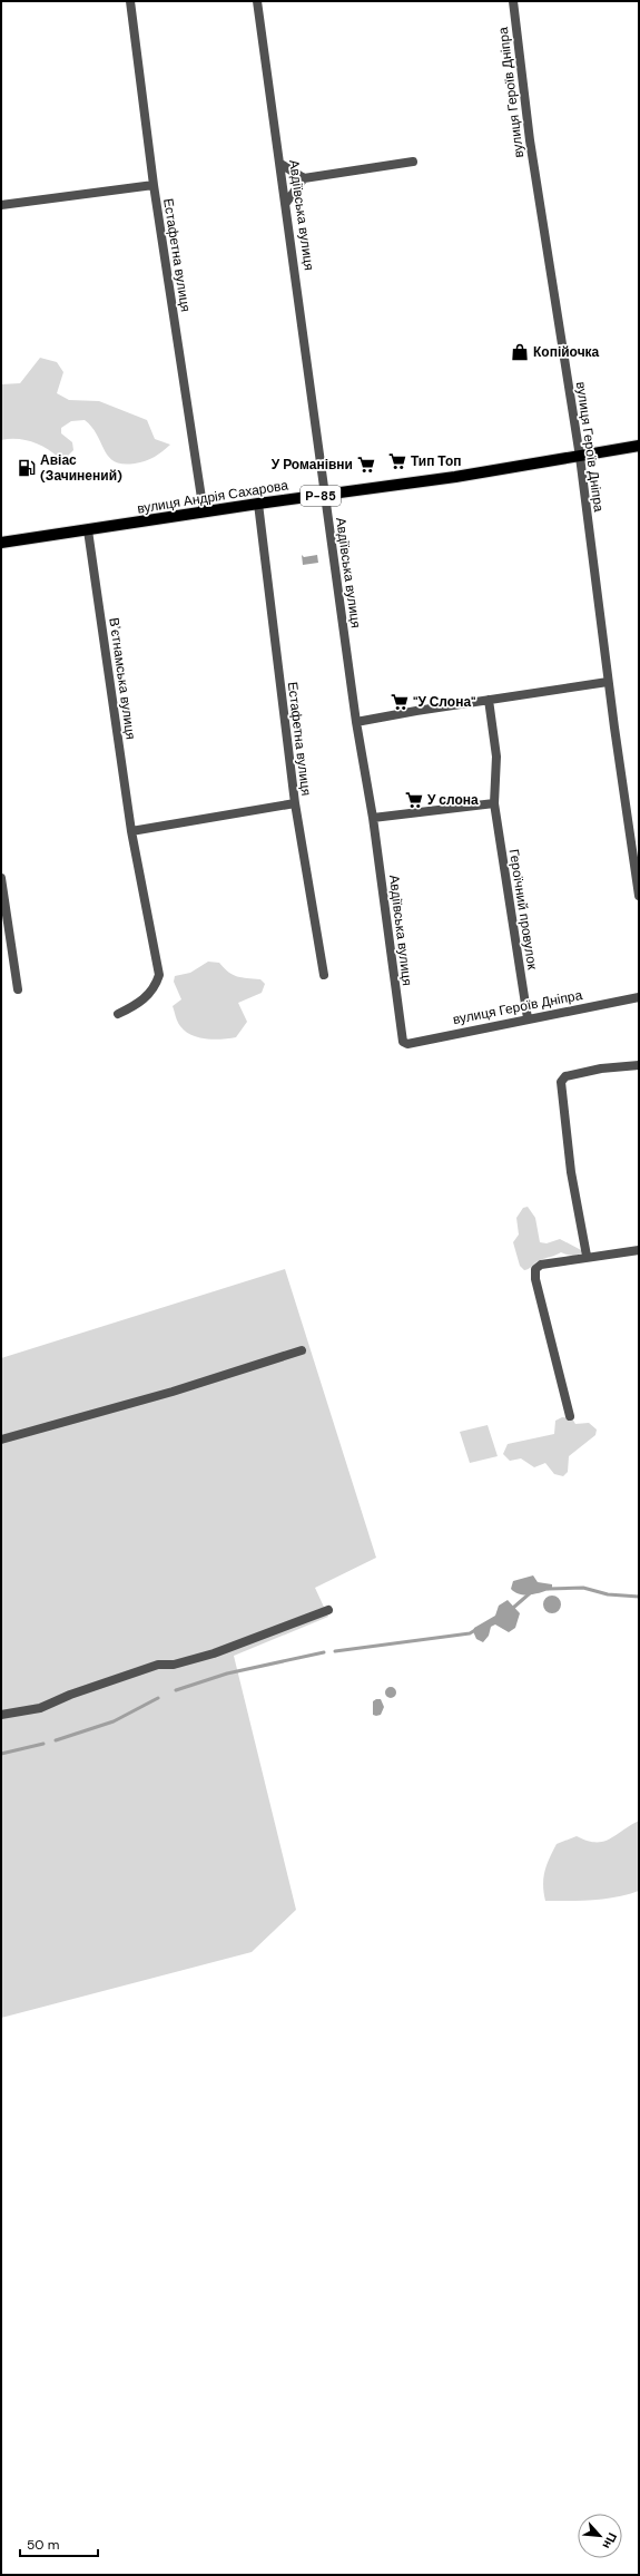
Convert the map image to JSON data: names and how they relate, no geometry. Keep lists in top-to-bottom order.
{
  "streets": {
    "main road": ["Р-85", "вулиця Андрія Сахарова"],
    "street": [
      "вулиця Героїв Дніпра",
      "Авдіївська вулиця",
      "Естафетна вулиця",
      "Вʼєтнамська вулиця",
      "Героїчний провулок"
    ]
  },
  "crossings": [
    ["вулиця Героїв Дніпра", "Авдіївська вулиця"],
    ["вулиця Героїв Дніпра", "вулиця Андрія Сахарова"],
    ["вулиця Героїв Дніпра", "Героїчний провулок"],
    ["Авдіївська вулиця", "вулиця Андрія Сахарова"],
    ["Естафетна вулиця", "вулиця Андрія Сахарова"],
    ["вулиця Андрія Сахарова", "Вʼєтнамська вулиця"]
  ],
  "places": {
    "shop": ["Копійочка"],
    "supermarket": [
      "Тип Топ",
      "У Романівни",
      "\"У Слона\"",
      "У слона"
    ],
    "fuel station": ["Авіас (Зачинений)"]
  },
  "scale_bar": "50 m",
  "north": "bottom right"
}
